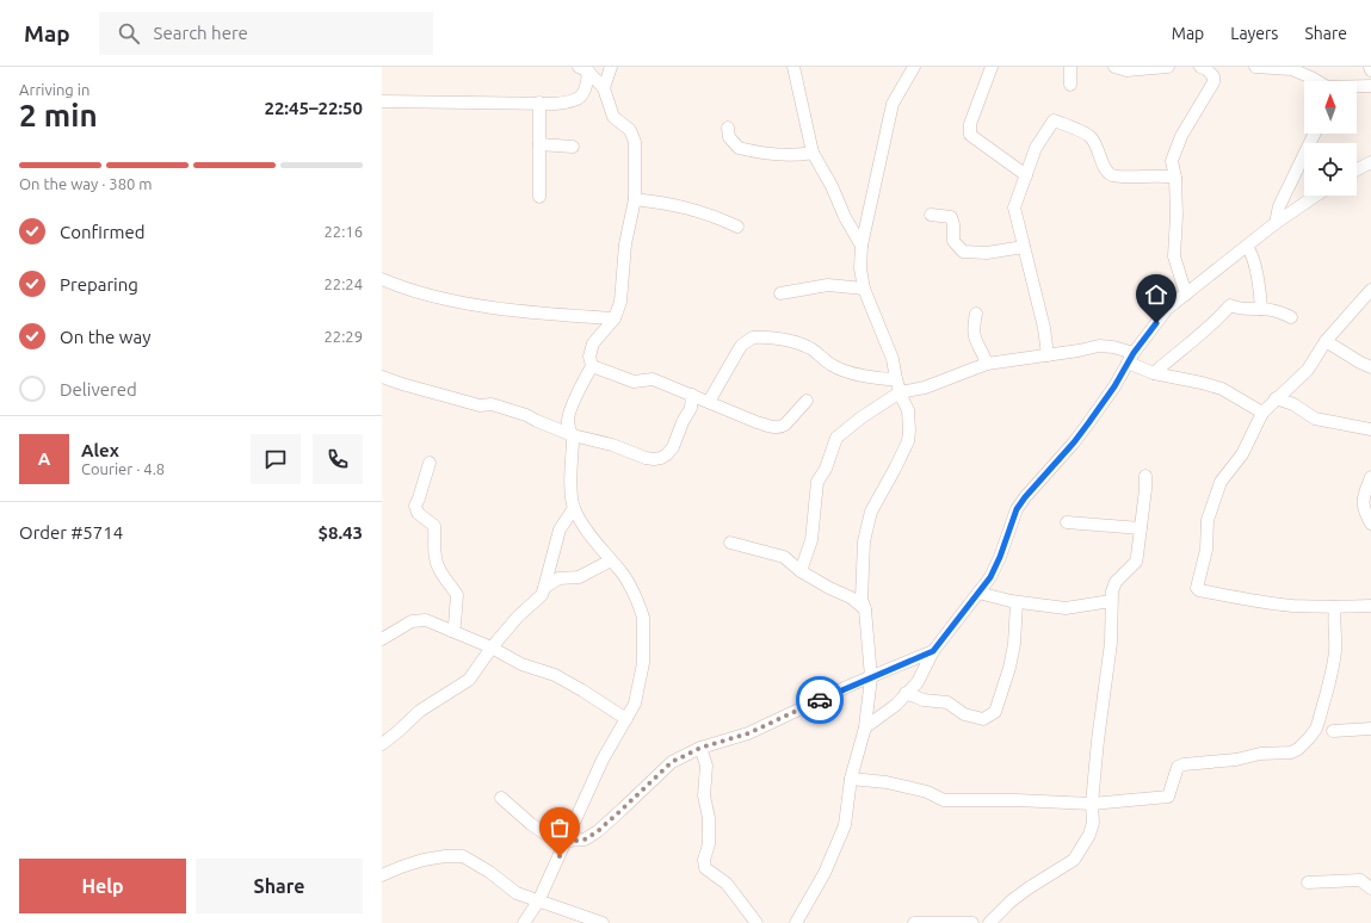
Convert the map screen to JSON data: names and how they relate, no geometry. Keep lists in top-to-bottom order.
{
  "north": "top",
  "page": {
    "header": "Map",
    "search": "Search here",
    "nav": ["Map", "Layers", "Share"],
    "heading": ["2 min", "Arriving in", "22:45–22:50"],
    "panel": [
      "Alex",
      "Courier · 4.8",
      "Order #5714",
      "$8.43"
    ],
    "bar": "On the way · 380 m",
    "list": [
      ["Confirmed", "22:16"],
      ["Preparing", "22:24"],
      ["On the way", "22:29"],
      "Delivered"
    ],
    "round": "A",
    "buttons": ["Help", "Share"]
  }
}
